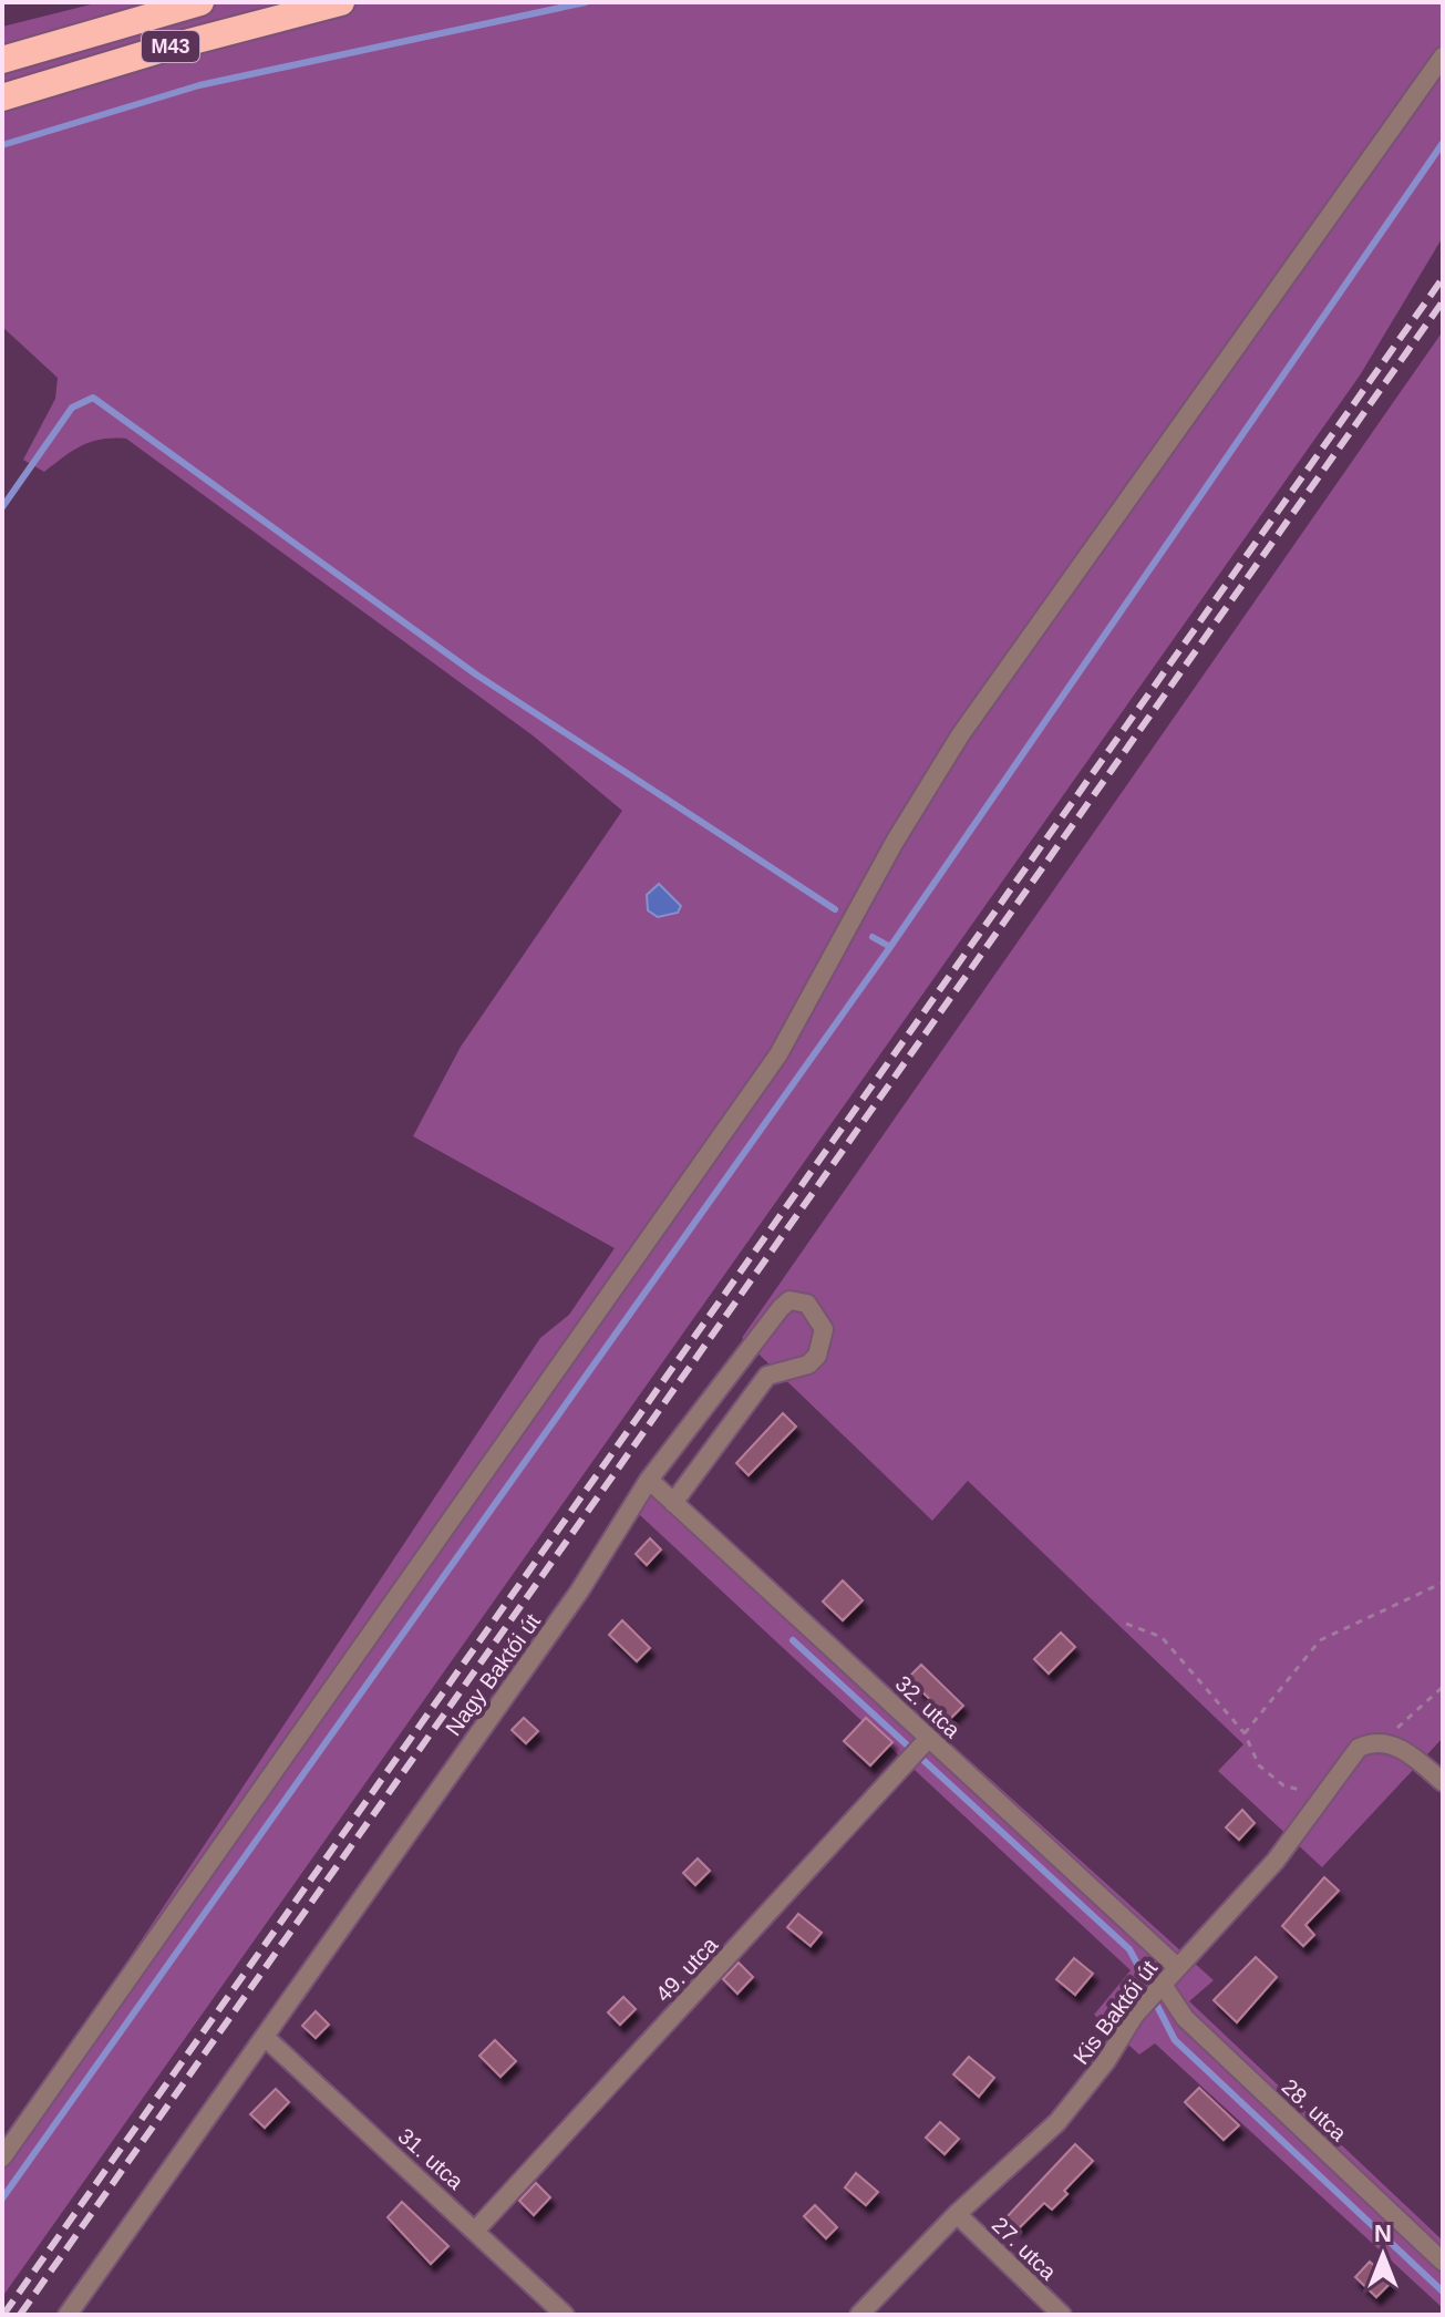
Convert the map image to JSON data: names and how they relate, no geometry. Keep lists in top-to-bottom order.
{
  "streets": {
    "highway": ["M43"],
    "street": [
      "Nagy Baktói út",
      "32. utca",
      "49. utca",
      "Kis Baktói út",
      "28. utca",
      "31. utca",
      "27. utca"
    ]
  },
  "crossings": [
    ["Nagy Baktói út", "32. utca"],
    ["Nagy Baktói út", "31. utca"],
    ["32. utca", "49. utca"],
    ["32. utca", "Kis Baktói út"],
    ["49. utca", "31. utca"],
    ["Kis Baktói út", "28. utca"],
    ["Kis Baktói út", "27. utca"]
  ],
  "north": "top"
}
